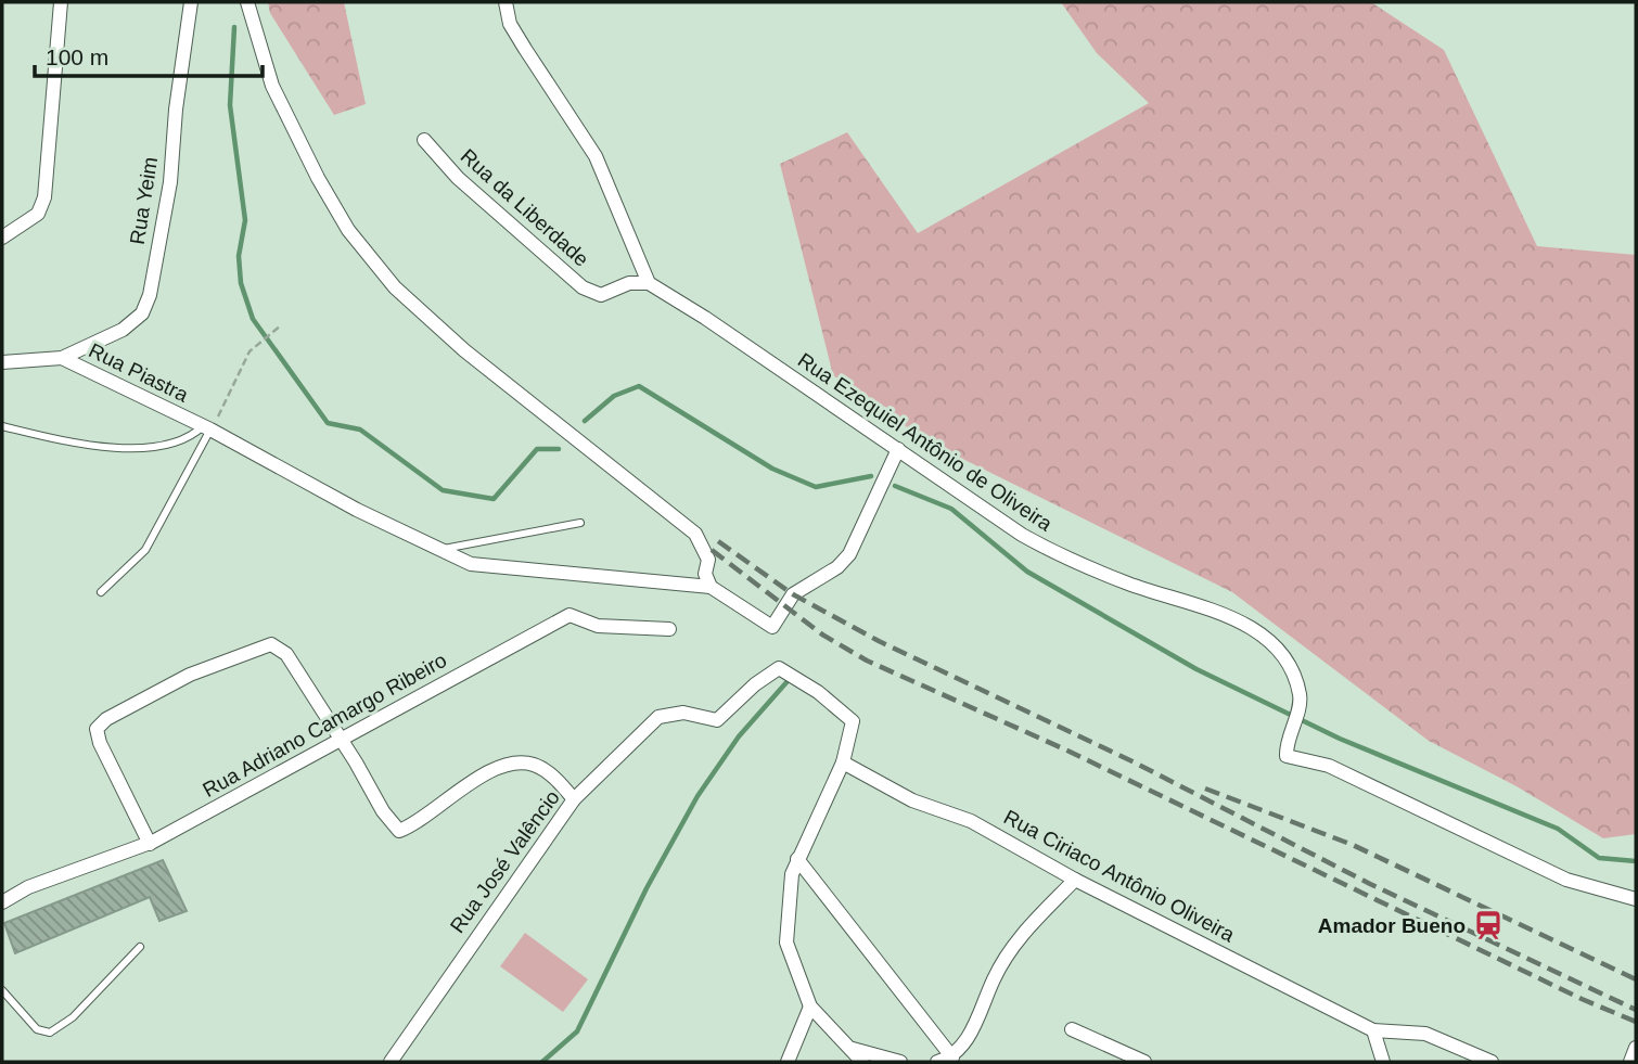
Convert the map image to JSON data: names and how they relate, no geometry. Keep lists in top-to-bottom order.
{
  "streets": {
    "street": [
      "Rua Yeim",
      "Rua da Liberdade",
      "Rua Piastra",
      "Rua Ezequiel Antônio de Oliveira",
      "Rua Adriano Camargo Ribeiro",
      "Rua José Valêncio",
      "Rua Ciriaco Antônio Oliveira"
    ]
  },
  "crossings": [
    ["Rua Yeim", "Rua Piastra"],
    ["Rua da Liberdade", "Rua Ezequiel Antônio de Oliveira"],
    ["Rua José Valêncio", "Rua Ciriaco Antônio Oliveira"]
  ],
  "places": {
    "station": ["Amador Bueno"]
  },
  "scale_bar": "100 m"
}
